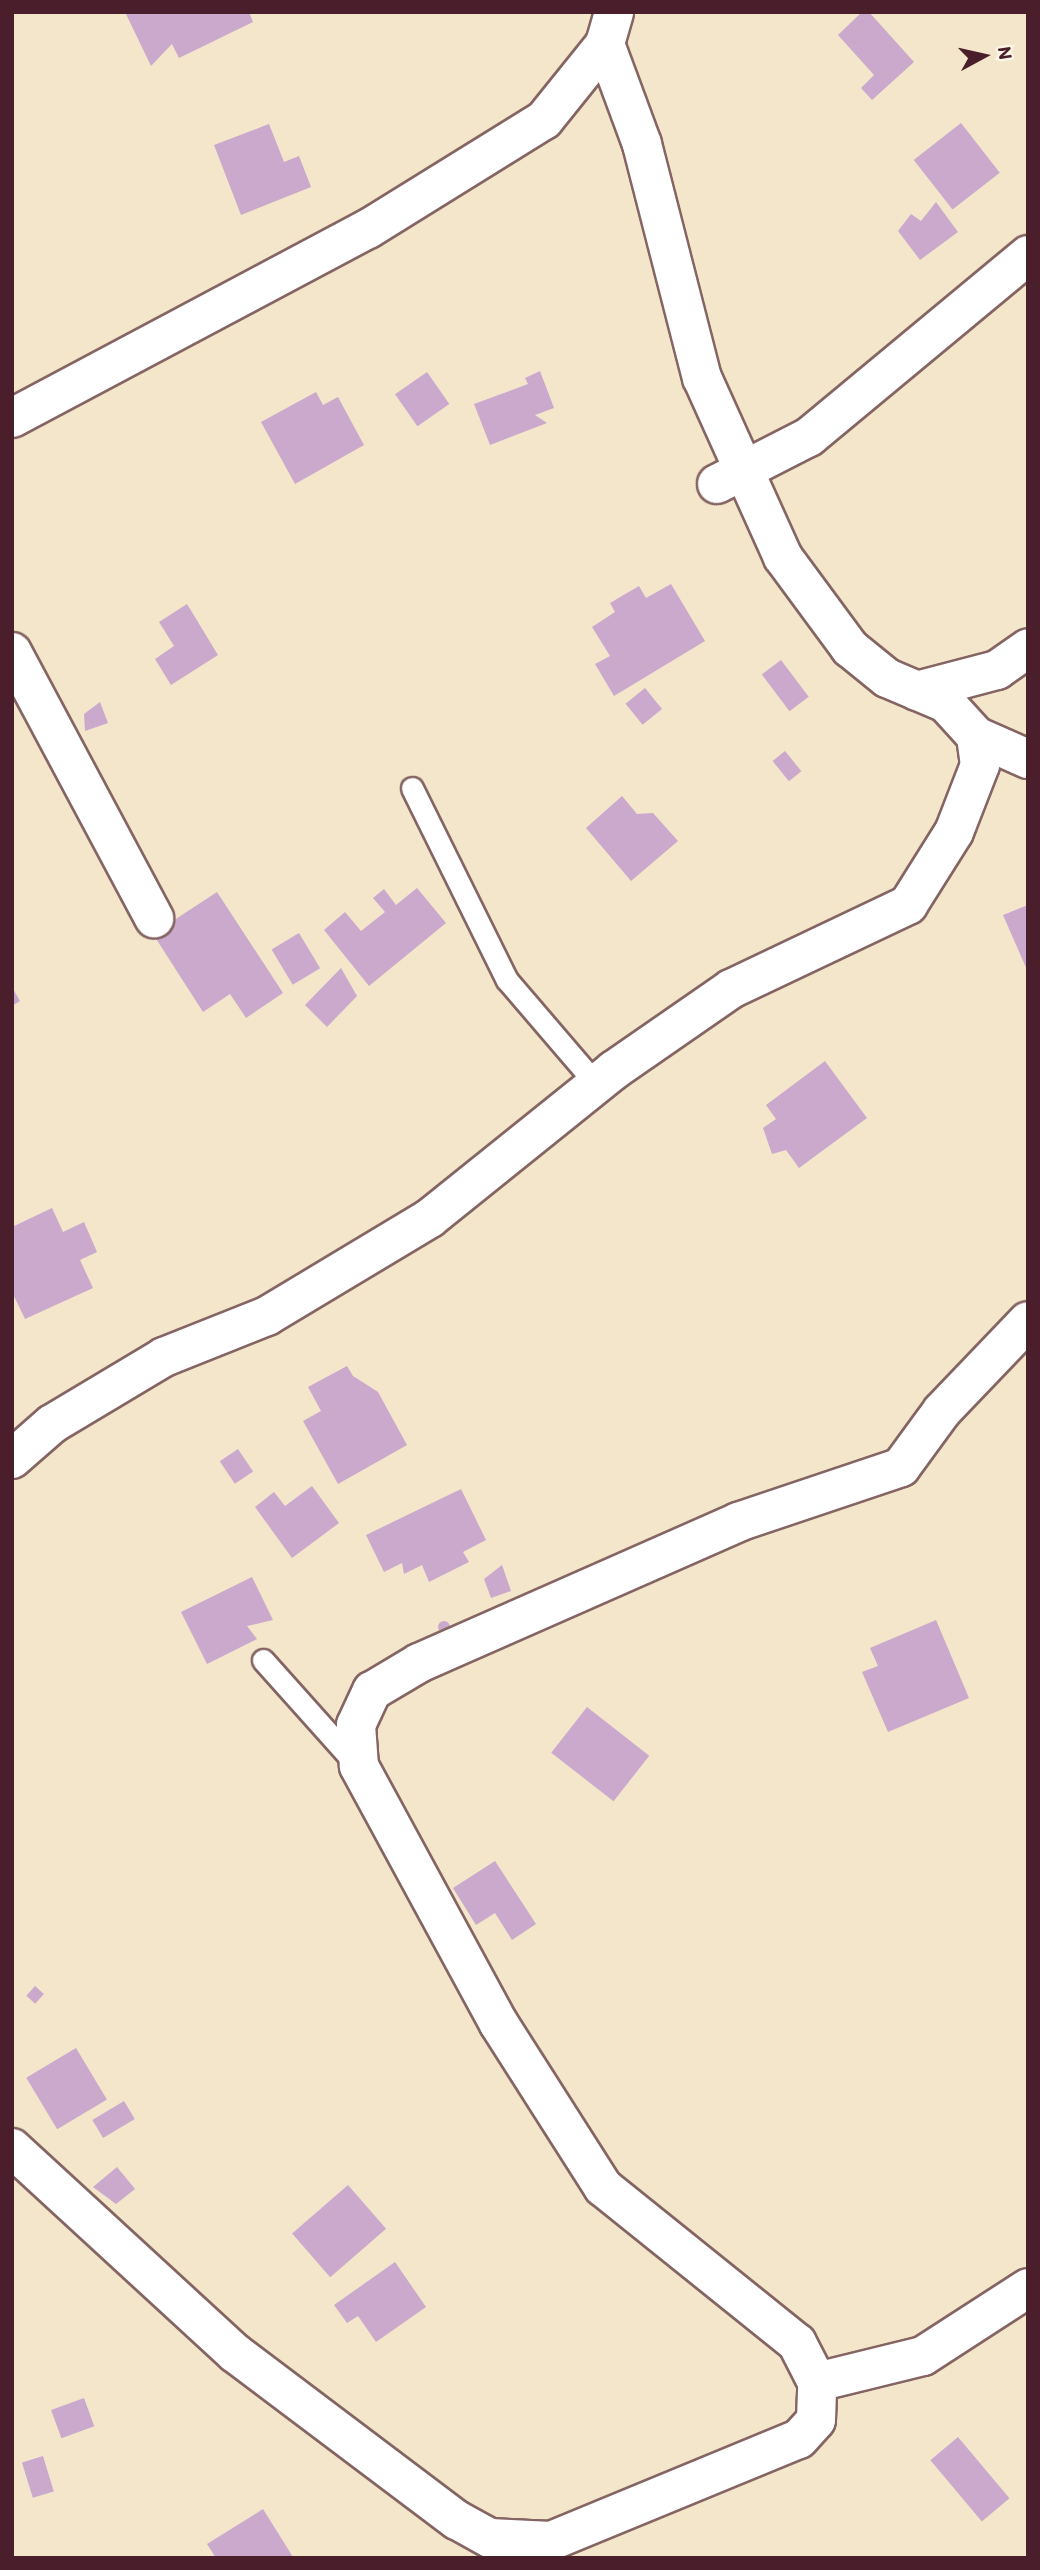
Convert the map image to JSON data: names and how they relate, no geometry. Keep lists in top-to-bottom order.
{
  "north": "right"
}
